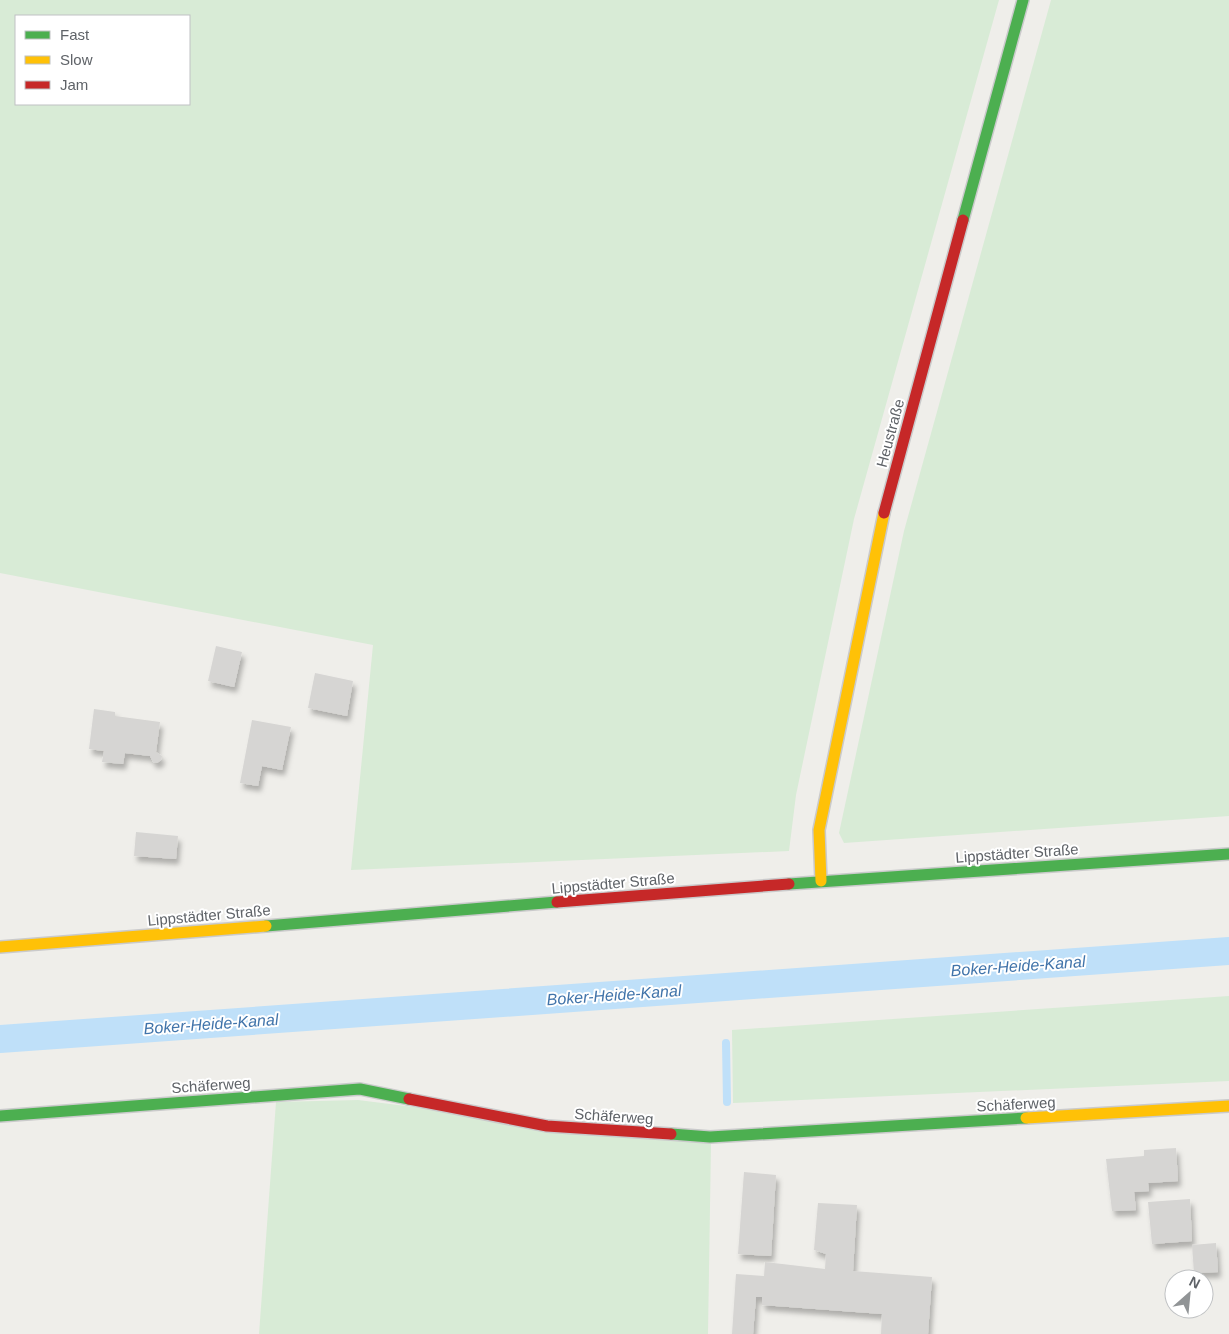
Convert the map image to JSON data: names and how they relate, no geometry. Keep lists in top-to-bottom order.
{
  "streets": {
    "street": ["Heustraße", "Lippstädter Straße", "Schäferweg"]
  },
  "crossings": [
    ["Heustraße", "Lippstädter Straße"]
  ],
  "water": ["Boker-Heide-Kanal"],
  "legend": ["Fast", "Slow", "Jam"],
  "north": "top right"
}
